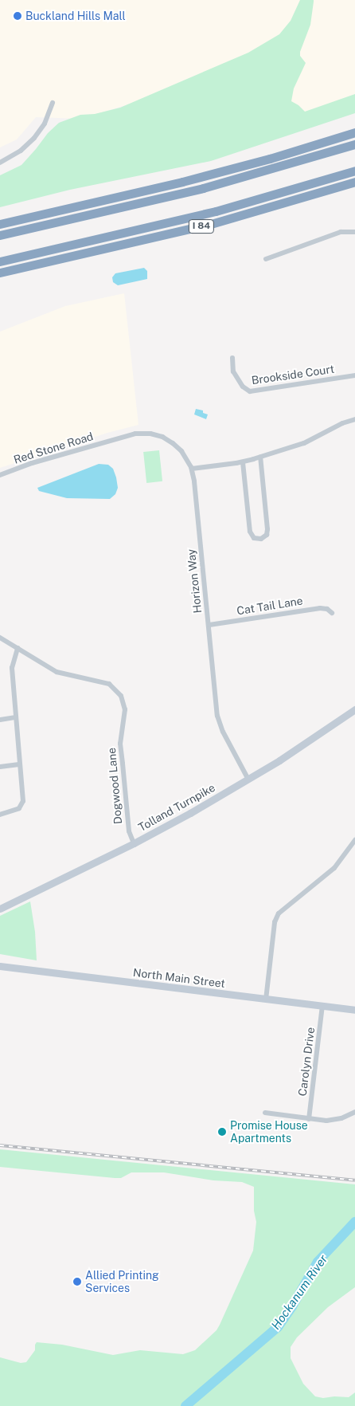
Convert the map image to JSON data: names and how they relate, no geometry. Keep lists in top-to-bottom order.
{
  "streets": {
    "highway": ["I 84"],
    "street": [
      "Brookside Court",
      "Red Stone Road",
      "Horizon Way",
      "Cat Tail Lane",
      "Dogwood Lane",
      "Tolland Turnpike",
      "North Main Street",
      "Carolyn Drive"
    ]
  },
  "crossings": [
    ["Red Stone Road", "Horizon Way"],
    ["Horizon Way", "Cat Tail Lane"],
    ["Horizon Way", "Tolland Turnpike"],
    ["Dogwood Lane", "Tolland Turnpike"],
    ["North Main Street", "Carolyn Drive"]
  ],
  "water": ["Hockanum River"],
  "places": ["Buckland Hills Mall", "Promise House Apartments", "Allied Printing Services"]
}
